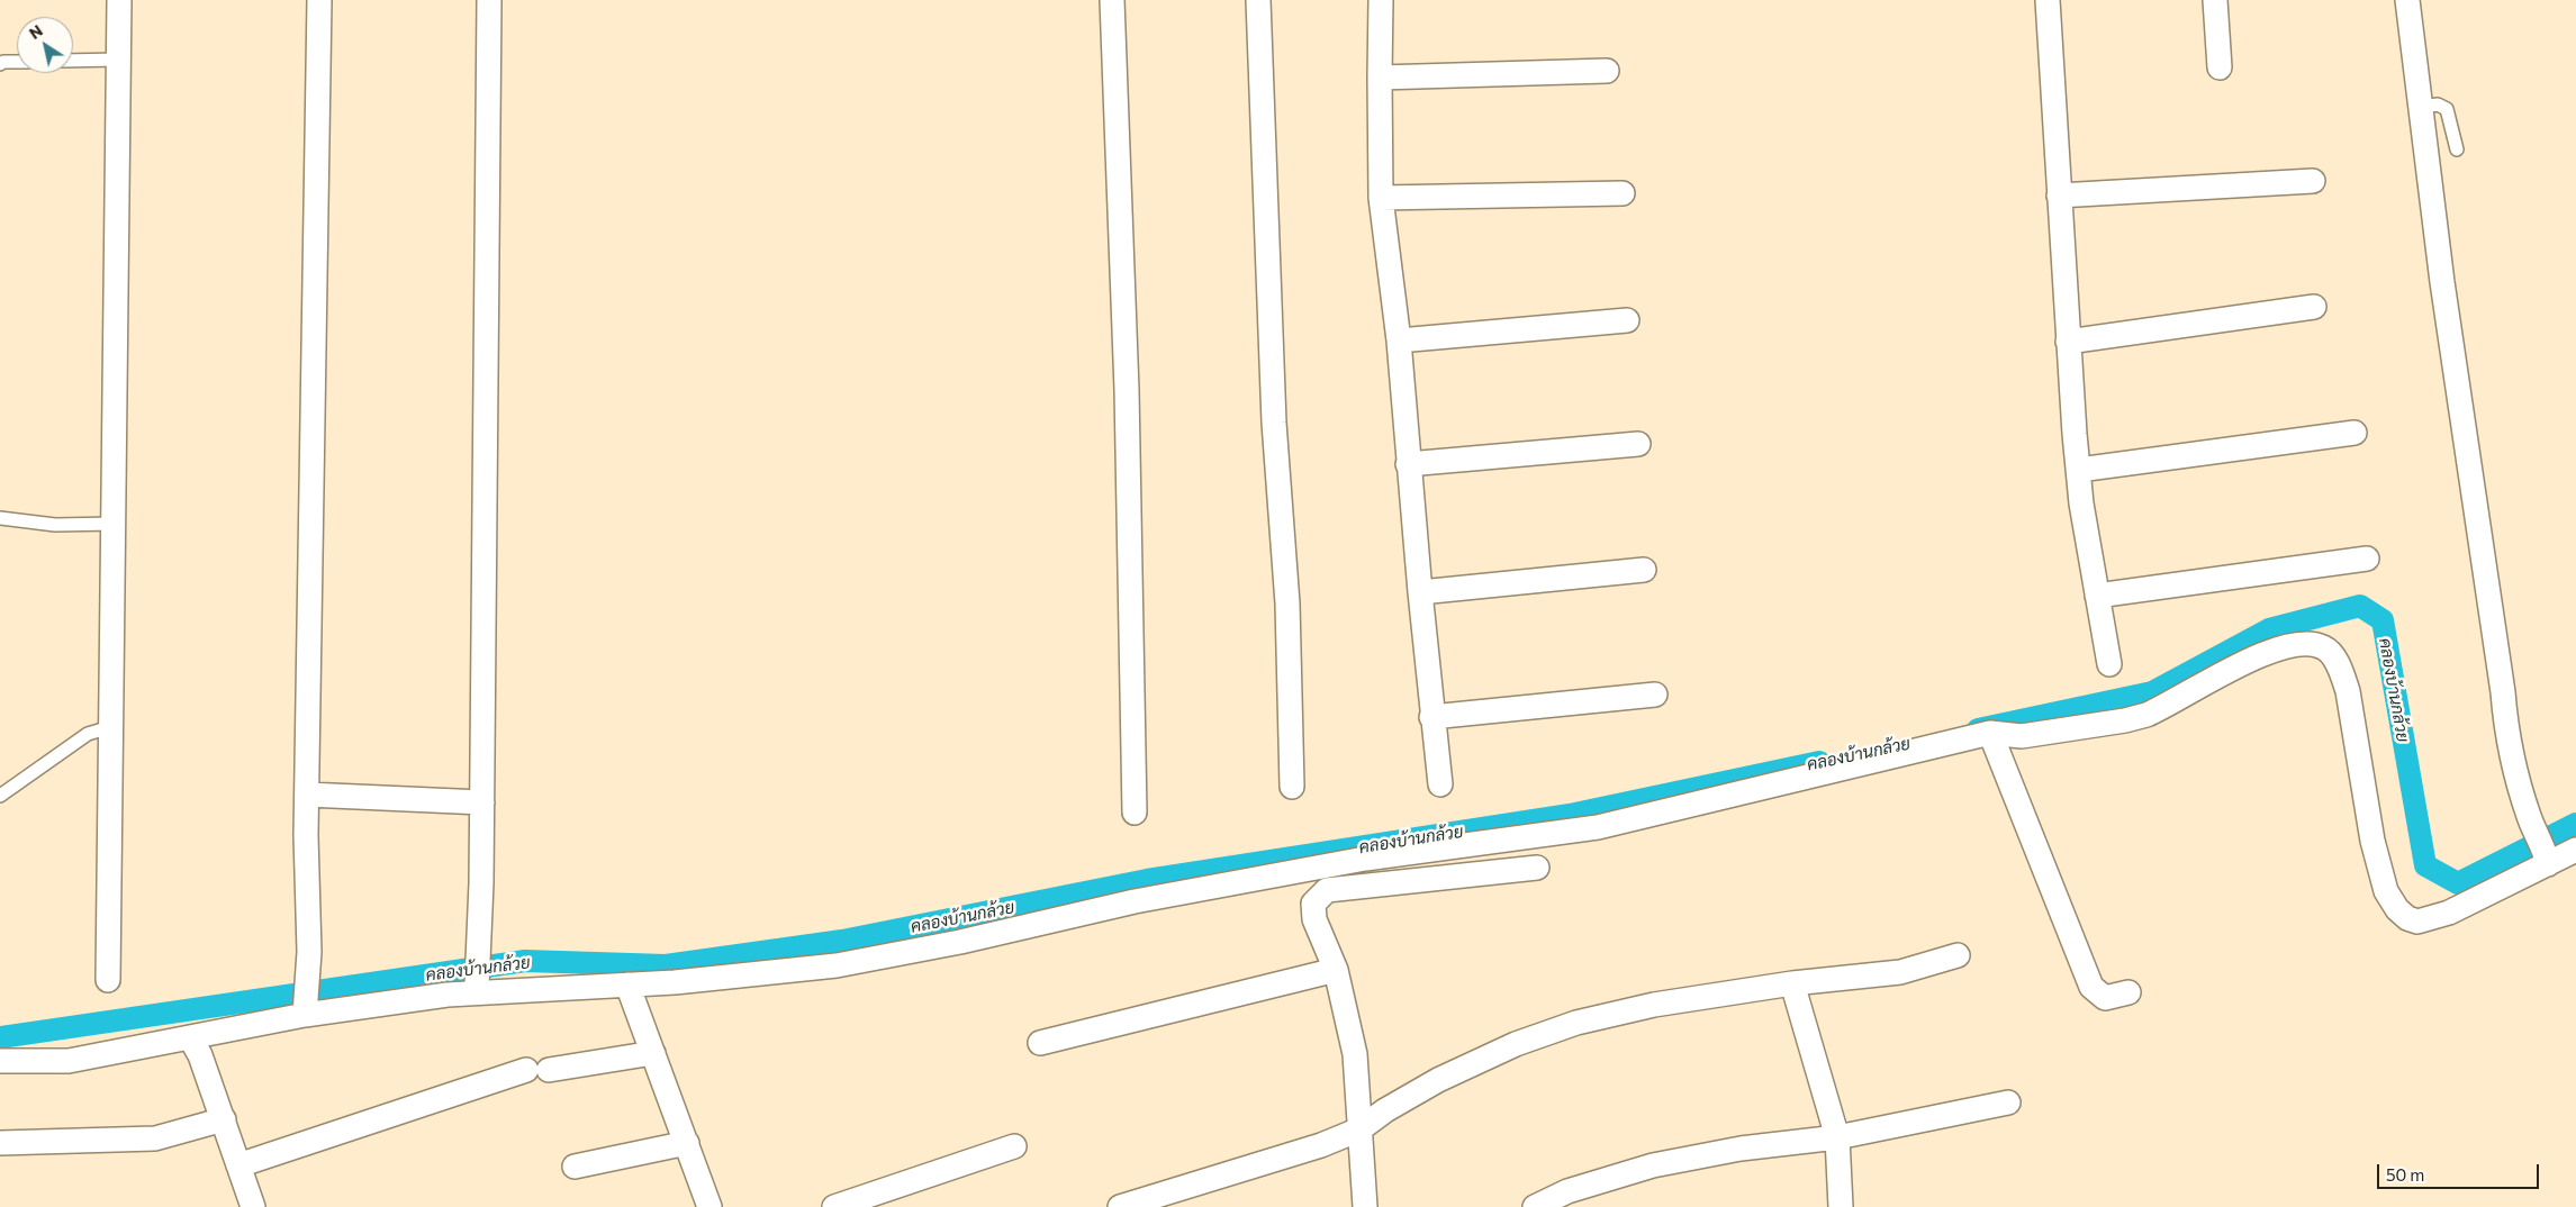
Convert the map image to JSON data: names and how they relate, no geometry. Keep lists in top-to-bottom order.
{
  "water": ["คลองบ้านกล้วย"],
  "scale_bar": "50 m",
  "north": "top left"
}
